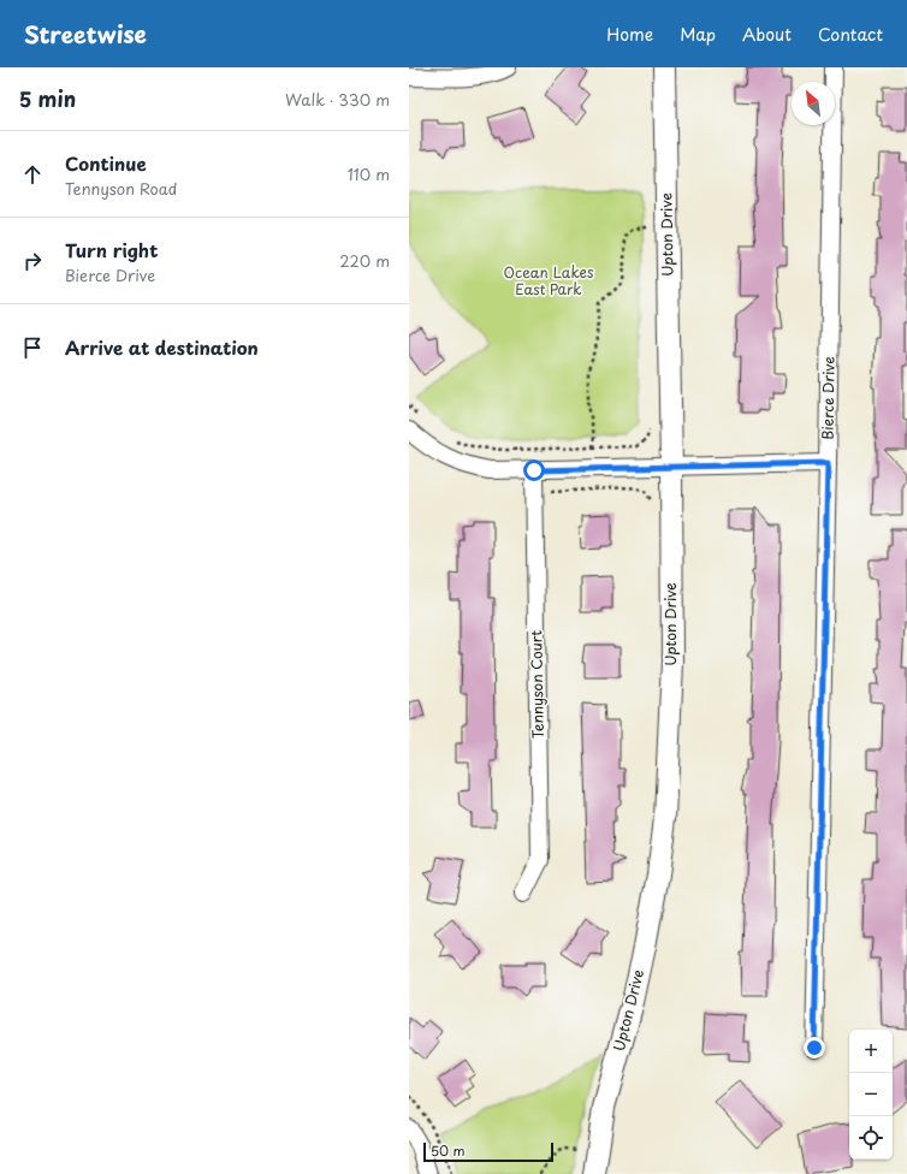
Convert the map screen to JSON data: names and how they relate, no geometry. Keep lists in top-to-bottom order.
{
  "streets": {
    "main road": ["Upton Drive"],
    "street": ["Bierce Drive", "Tennyson Court"]
  },
  "parks": ["Ocean Lakes East Park"],
  "scale_bar": "50 m",
  "north": "top left",
  "page": {
    "header": "Streetwise",
    "nav": [
      "Home",
      "Map",
      "About",
      "Contact"
    ],
    "heading": ["5 min", "Walk · 330 m"],
    "list": [
      ["Continue", "Tennyson Road", "110 m"],
      ["Turn right", "Bierce Drive", "220 m"],
      "Arrive at destination"
    ],
    "map_buttons": ["+", "−"],
    "scale": "50 m"
  }
}
